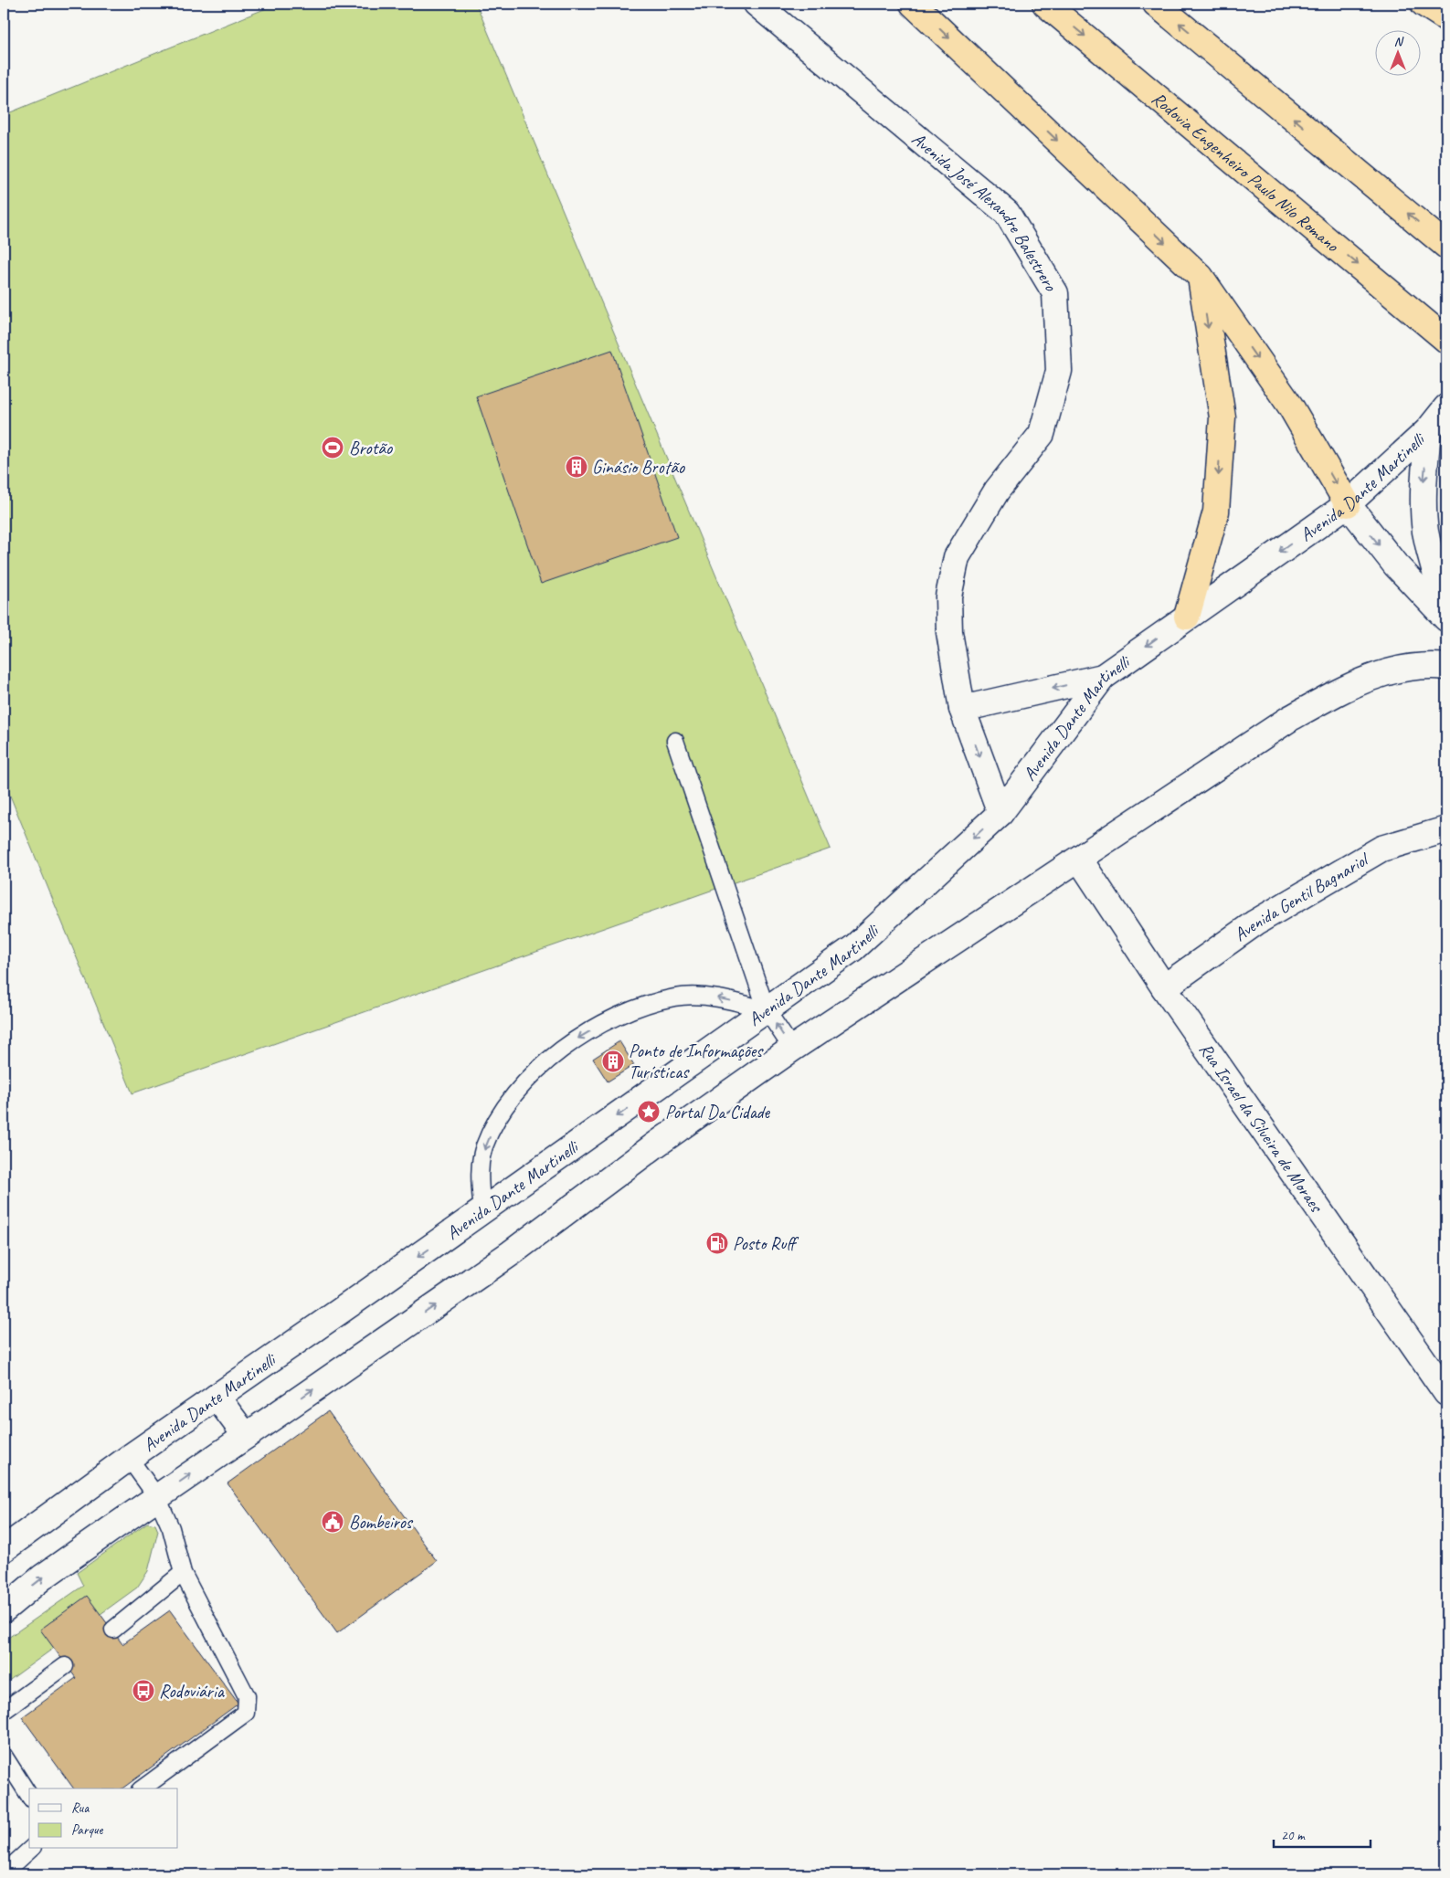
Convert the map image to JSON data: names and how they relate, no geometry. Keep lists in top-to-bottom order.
{
  "streets": {
    "highway": ["Rodovia Engenheiro Paulo Nilo Romano"],
    "main road": [
      "Avenida José Alexandre Balestrero",
      "Avenida Dante Martinelli",
      "Avenida Gentil Bagnariol",
      "Rua Israel da Silveira de Moraes"
    ]
  },
  "crossings": [
    ["Avenida José Alexandre Balestrero", "Avenida Dante Martinelli"],
    ["Avenida Gentil Bagnariol", "Rua Israel da Silveira de Moraes"]
  ],
  "places": {
    "sports": ["Brotão"],
    "building": ["Ginásio Brotão", "Ponto de Informações Turísticas"],
    "place": ["Portal Da Cidade"],
    "fuel station": ["Posto Ruff"],
    "public building": ["Bombeiros"],
    "bus stop": ["Rodoviária"]
  },
  "legend": ["Rua", "Parque"],
  "scale_bar": "20 m",
  "north": "top"
}
